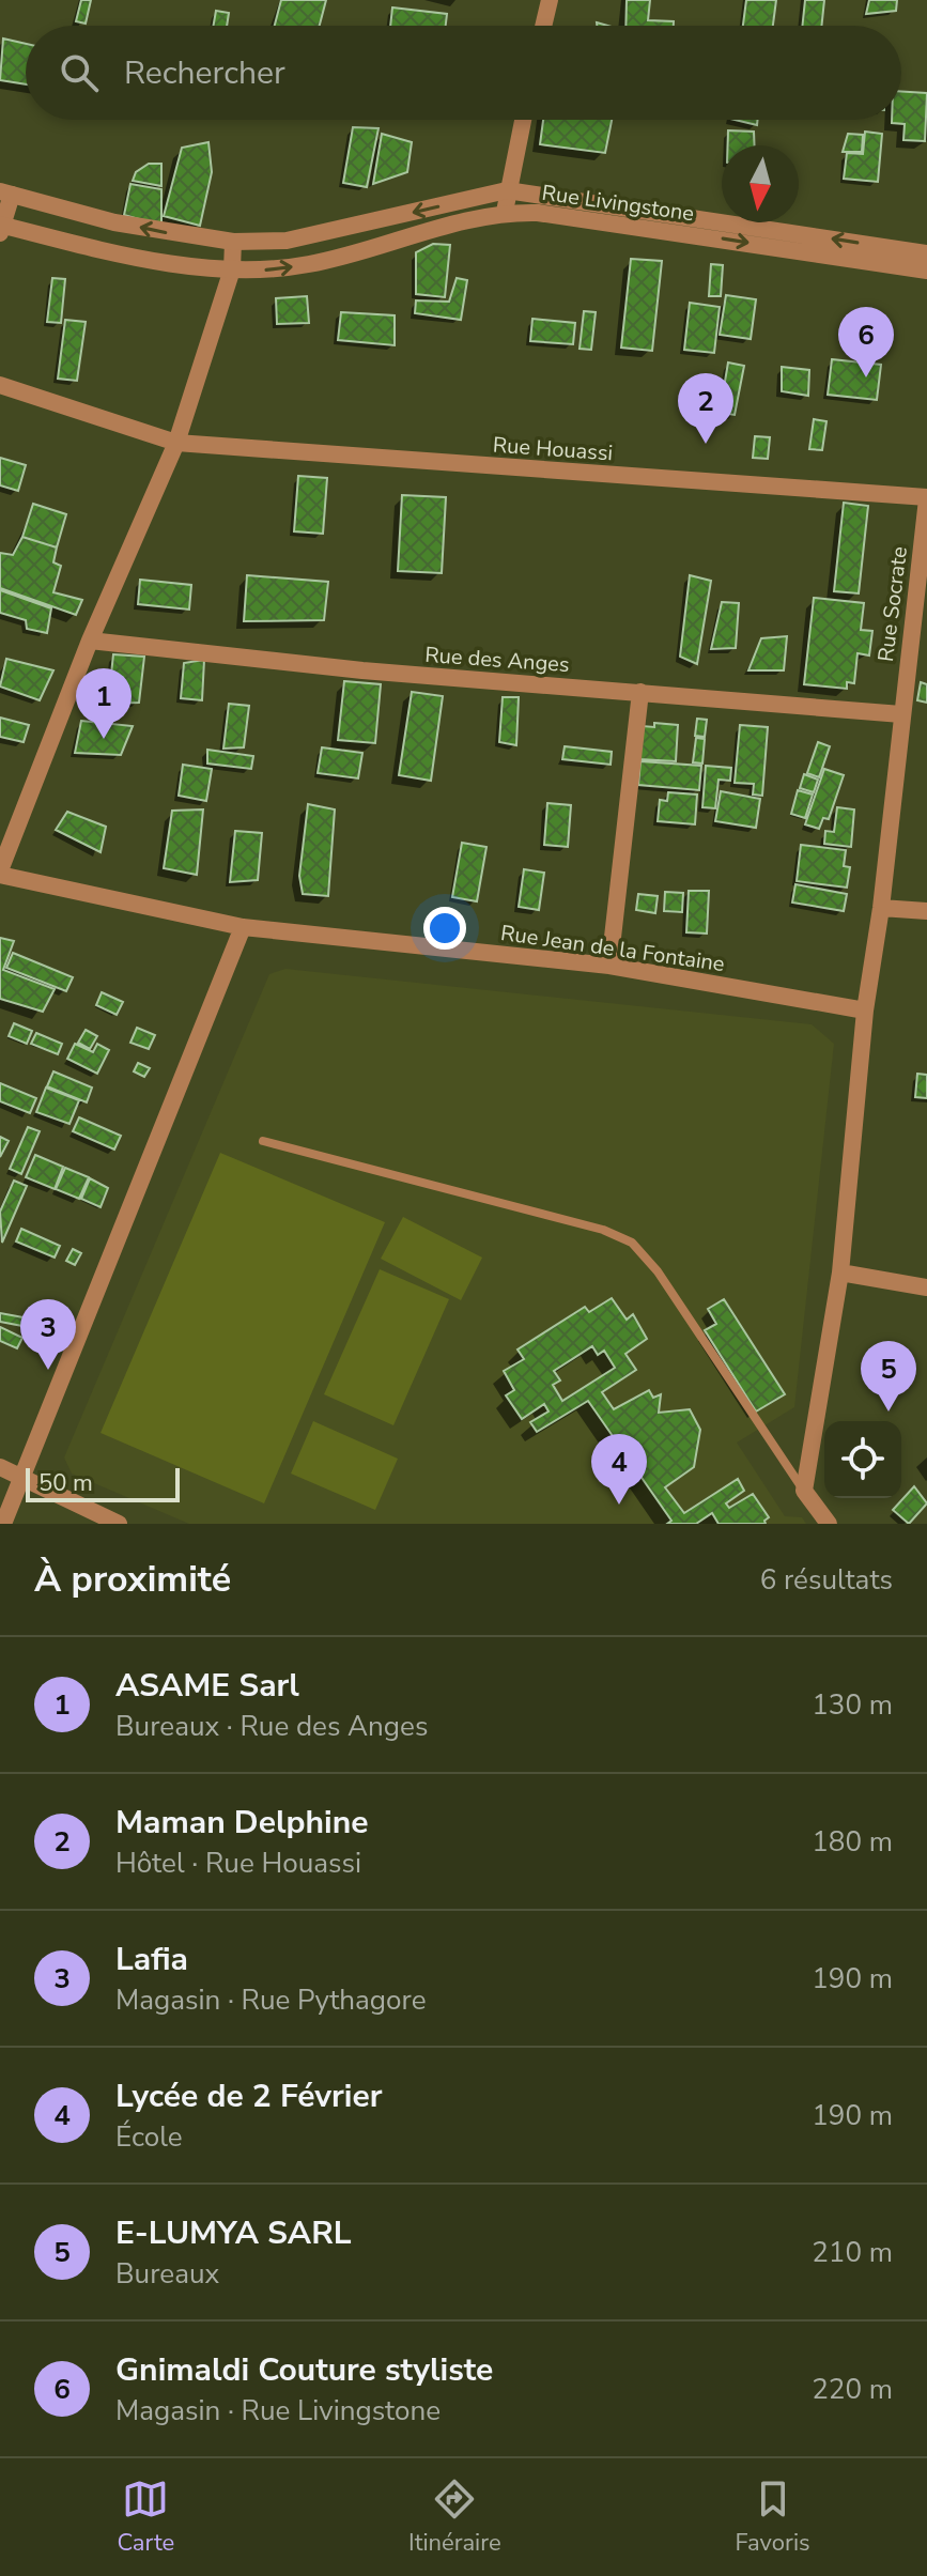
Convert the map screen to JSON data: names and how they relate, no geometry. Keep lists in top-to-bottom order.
{
  "streets": {
    "street": [
      "Rue Livingstone",
      "Rue Houassi",
      "Rue Socrate",
      "Rue des Anges",
      "Rue Jean de la Fontaine"
    ]
  },
  "crossings": [
    ["Rue Houassi", "Rue Socrate"],
    ["Rue Socrate", "Rue des Anges"],
    ["Rue Socrate", "Rue Jean de la Fontaine"]
  ],
  "scale_bar": "50 m",
  "north": "bottom",
  "page": {
    "search": "Rechercher",
    "pins": [
      "6",
      "2",
      "1",
      "3",
      "5",
      "4"
    ],
    "scale": "50 m",
    "heading": ["À proximité", "6 résultats"],
    "list": [
      {
        "mark": "1",
        "name": "ASAME Sarl",
        "note": "Bureaux · Rue des Anges",
        "value": "130 m"
      },
      {
        "mark": "2",
        "name": "Maman Delphine",
        "note": "Hôtel · Rue Houassi",
        "value": "180 m"
      },
      {
        "mark": "3",
        "name": "Lafia",
        "note": "Magasin · Rue Pythagore",
        "value": "190 m"
      },
      {
        "mark": "4",
        "name": "Lycée de 2 Février",
        "note": "École",
        "value": "190 m"
      },
      {
        "mark": "5",
        "name": "E-LUMYA SARL",
        "note": "Bureaux",
        "value": "210 m"
      },
      {
        "mark": "6",
        "name": "Gnimaldi Couture styliste",
        "note": "Magasin · Rue Livingstone",
        "value": "220 m"
      }
    ],
    "nav": ["Carte", "Itinéraire", "Favoris"]
  }
}
